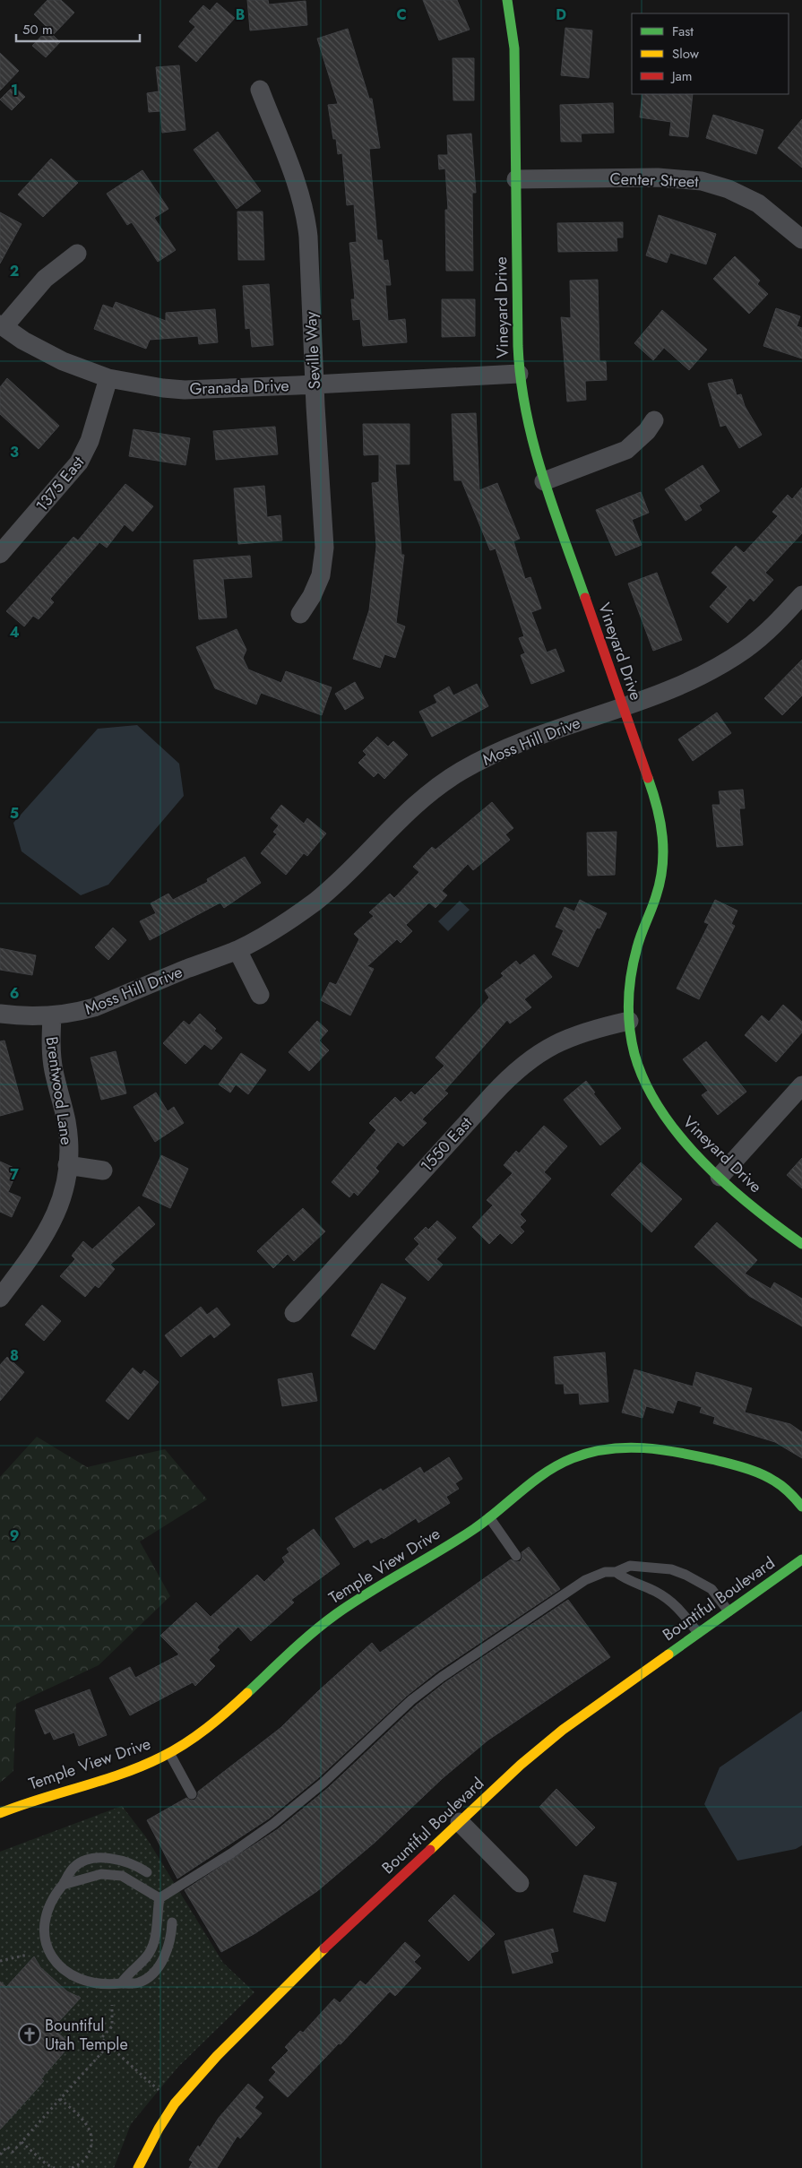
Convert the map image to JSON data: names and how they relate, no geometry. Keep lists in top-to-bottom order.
{
  "streets": {
    "street": [
      "Center Street",
      "Vineyard Drive",
      "Seville Way",
      "Granada Drive",
      "1375 East",
      "Moss Hill Drive",
      "Brentwood Lane",
      "1550 East",
      "Temple View Drive",
      "Bountiful Boulevard"
    ]
  },
  "crossings": [
    ["Center Street", "Vineyard Drive"],
    ["Vineyard Drive", "Granada Drive"],
    ["Vineyard Drive", "Moss Hill Drive"],
    ["Vineyard Drive", "1550 East"],
    ["Seville Way", "Granada Drive"],
    ["Granada Drive", "1375 East"],
    ["Moss Hill Drive", "Brentwood Lane"]
  ],
  "places": {
    "church": ["Bountiful Utah Temple"]
  },
  "legend": ["Fast", "Slow", "Jam"],
  "scale_bar": "50 m",
  "grid": {
    "columns": ["B", "C", "D"],
    "rows": [
      "1",
      "2",
      "3",
      "4",
      "5",
      "6",
      "7",
      "8",
      "9"
    ]
  }
}
